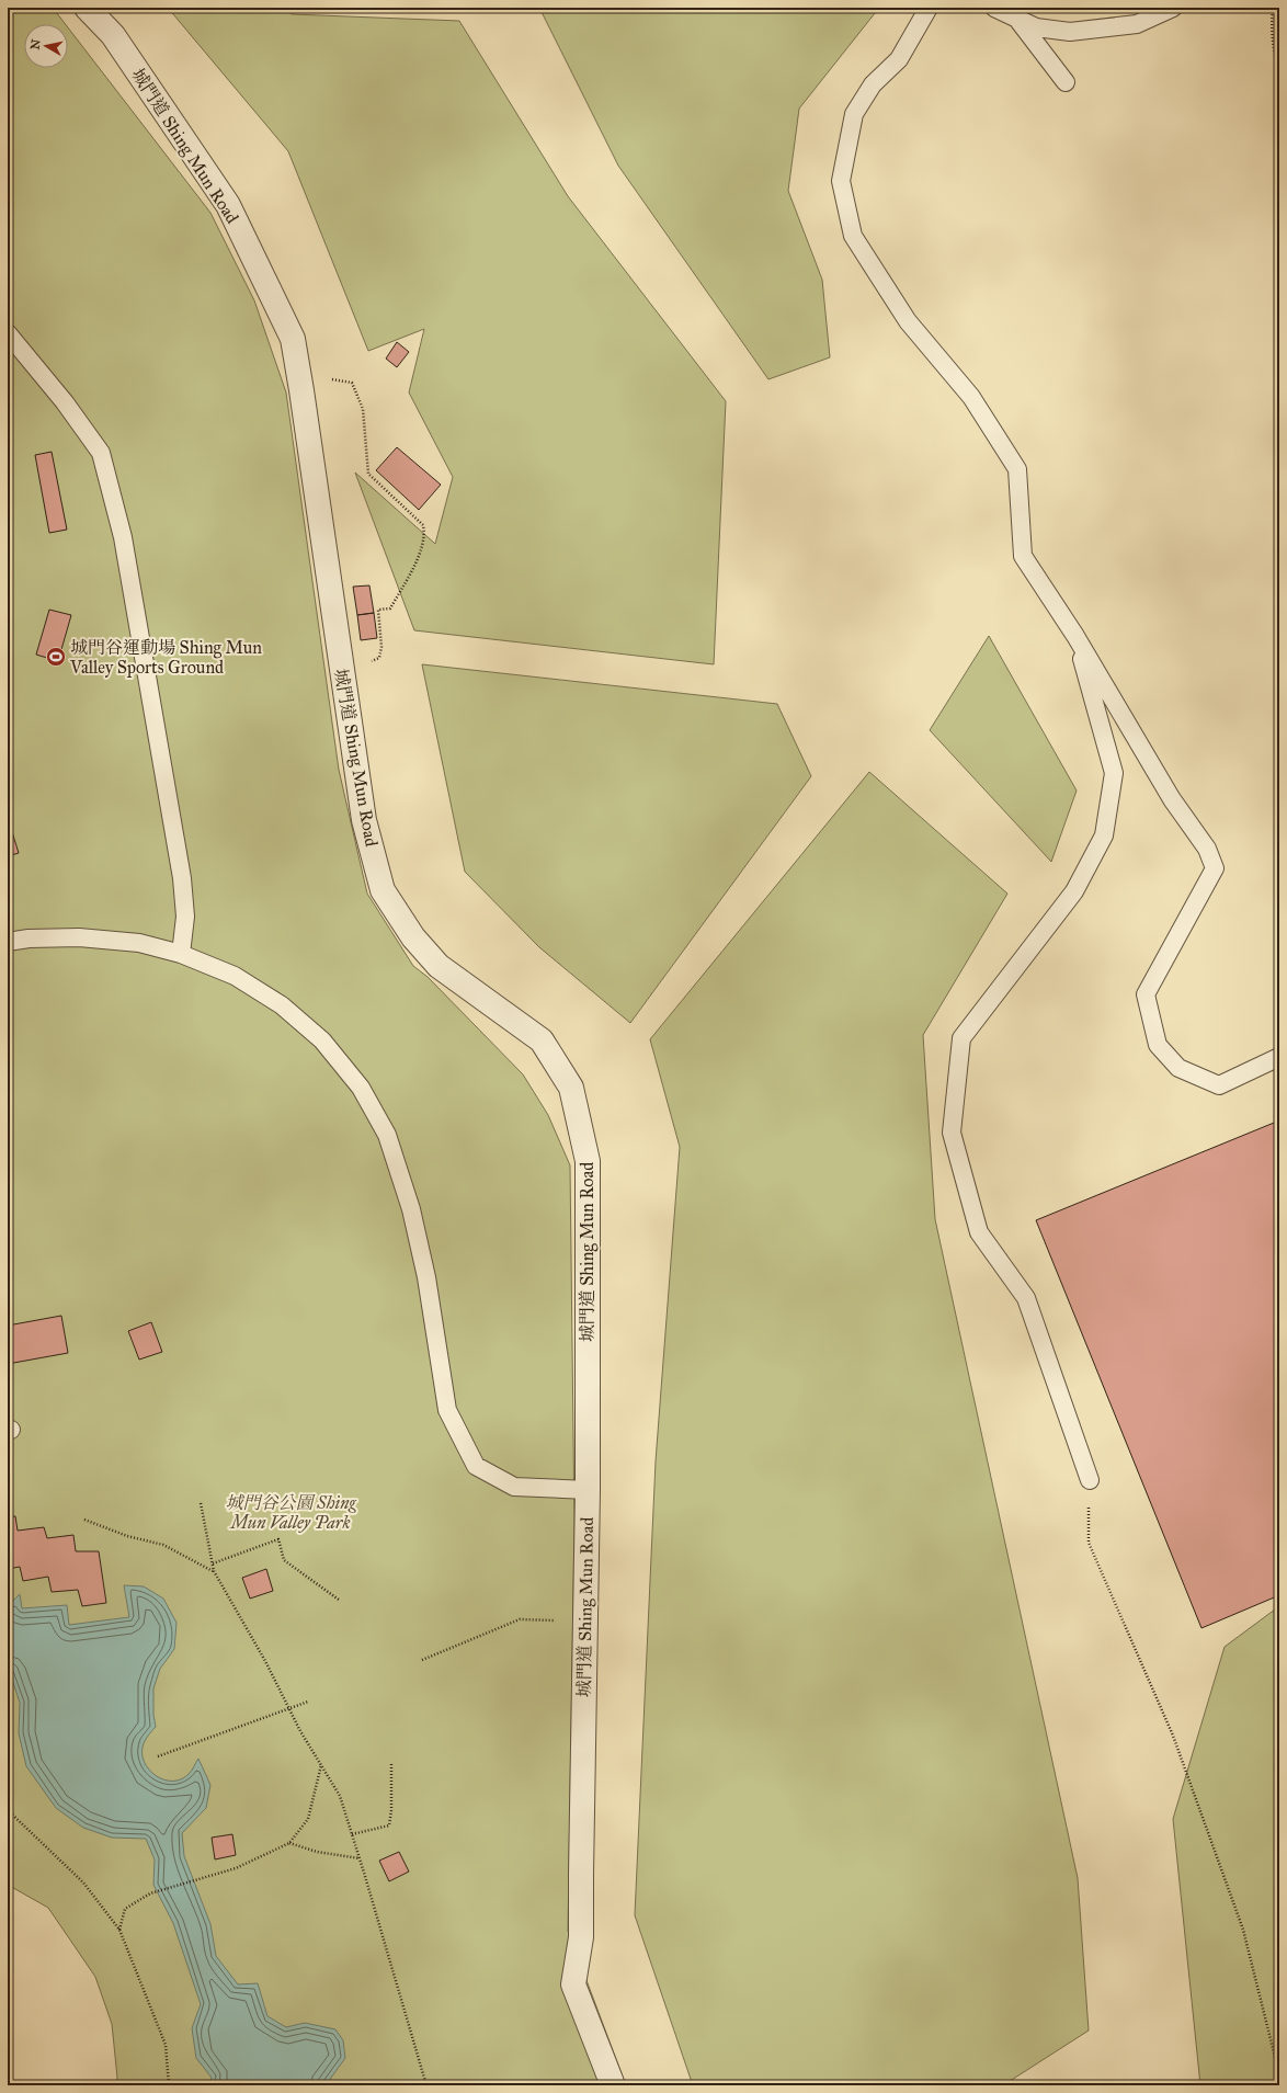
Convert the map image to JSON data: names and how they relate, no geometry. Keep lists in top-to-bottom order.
{
  "streets": {
    "street": ["城門道 Shing Mun Road"]
  },
  "parks": ["城門谷公園 Shing Mun Valley Park"],
  "places": {
    "sports": ["城門谷運動場 Shing Mun Valley Sports Ground"]
  },
  "north": "left"
}
